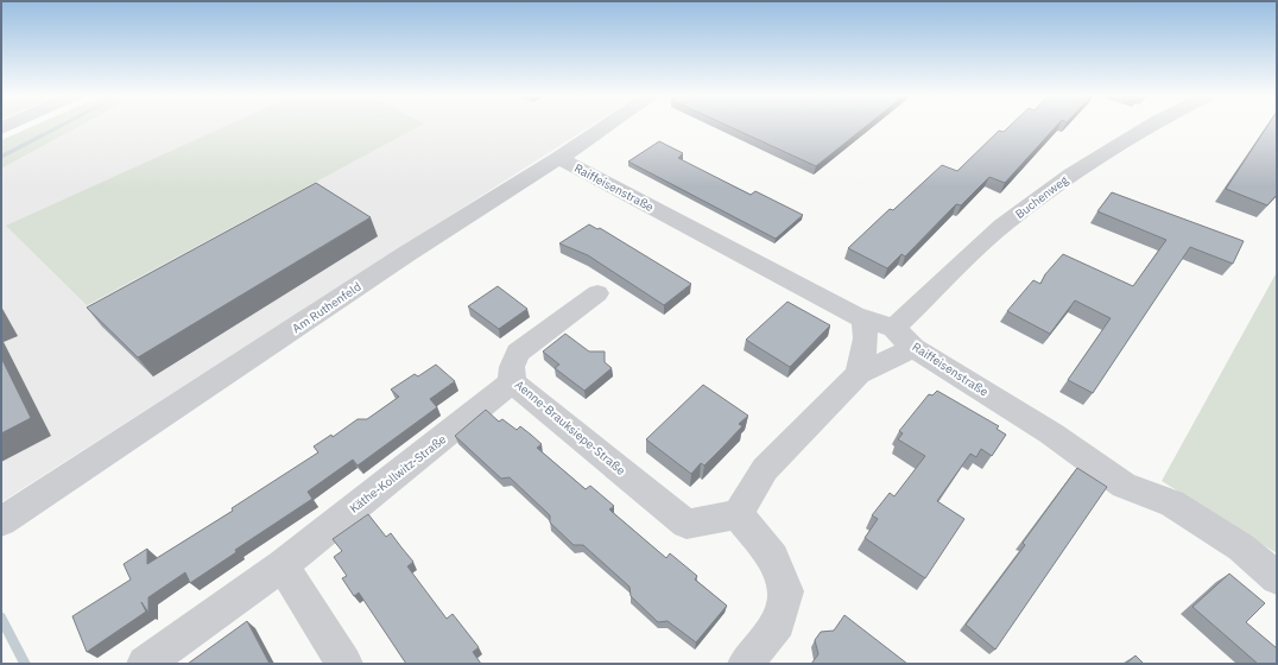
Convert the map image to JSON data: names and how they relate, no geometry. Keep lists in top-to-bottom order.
{
  "streets": {
    "street": [
      "Raiffeisenstraße",
      "Buchenweg",
      "Am Ruthenfeld",
      "Aenne-Brauksiepe-Straße",
      "Käthe-Kollwitz-Straße"
    ]
  },
  "crossings": [
    ["Raiffeisenstraße", "Buchenweg"],
    ["Raiffeisenstraße", "Am Ruthenfeld"],
    ["Aenne-Brauksiepe-Straße", "Käthe-Kollwitz-Straße"]
  ]
}
